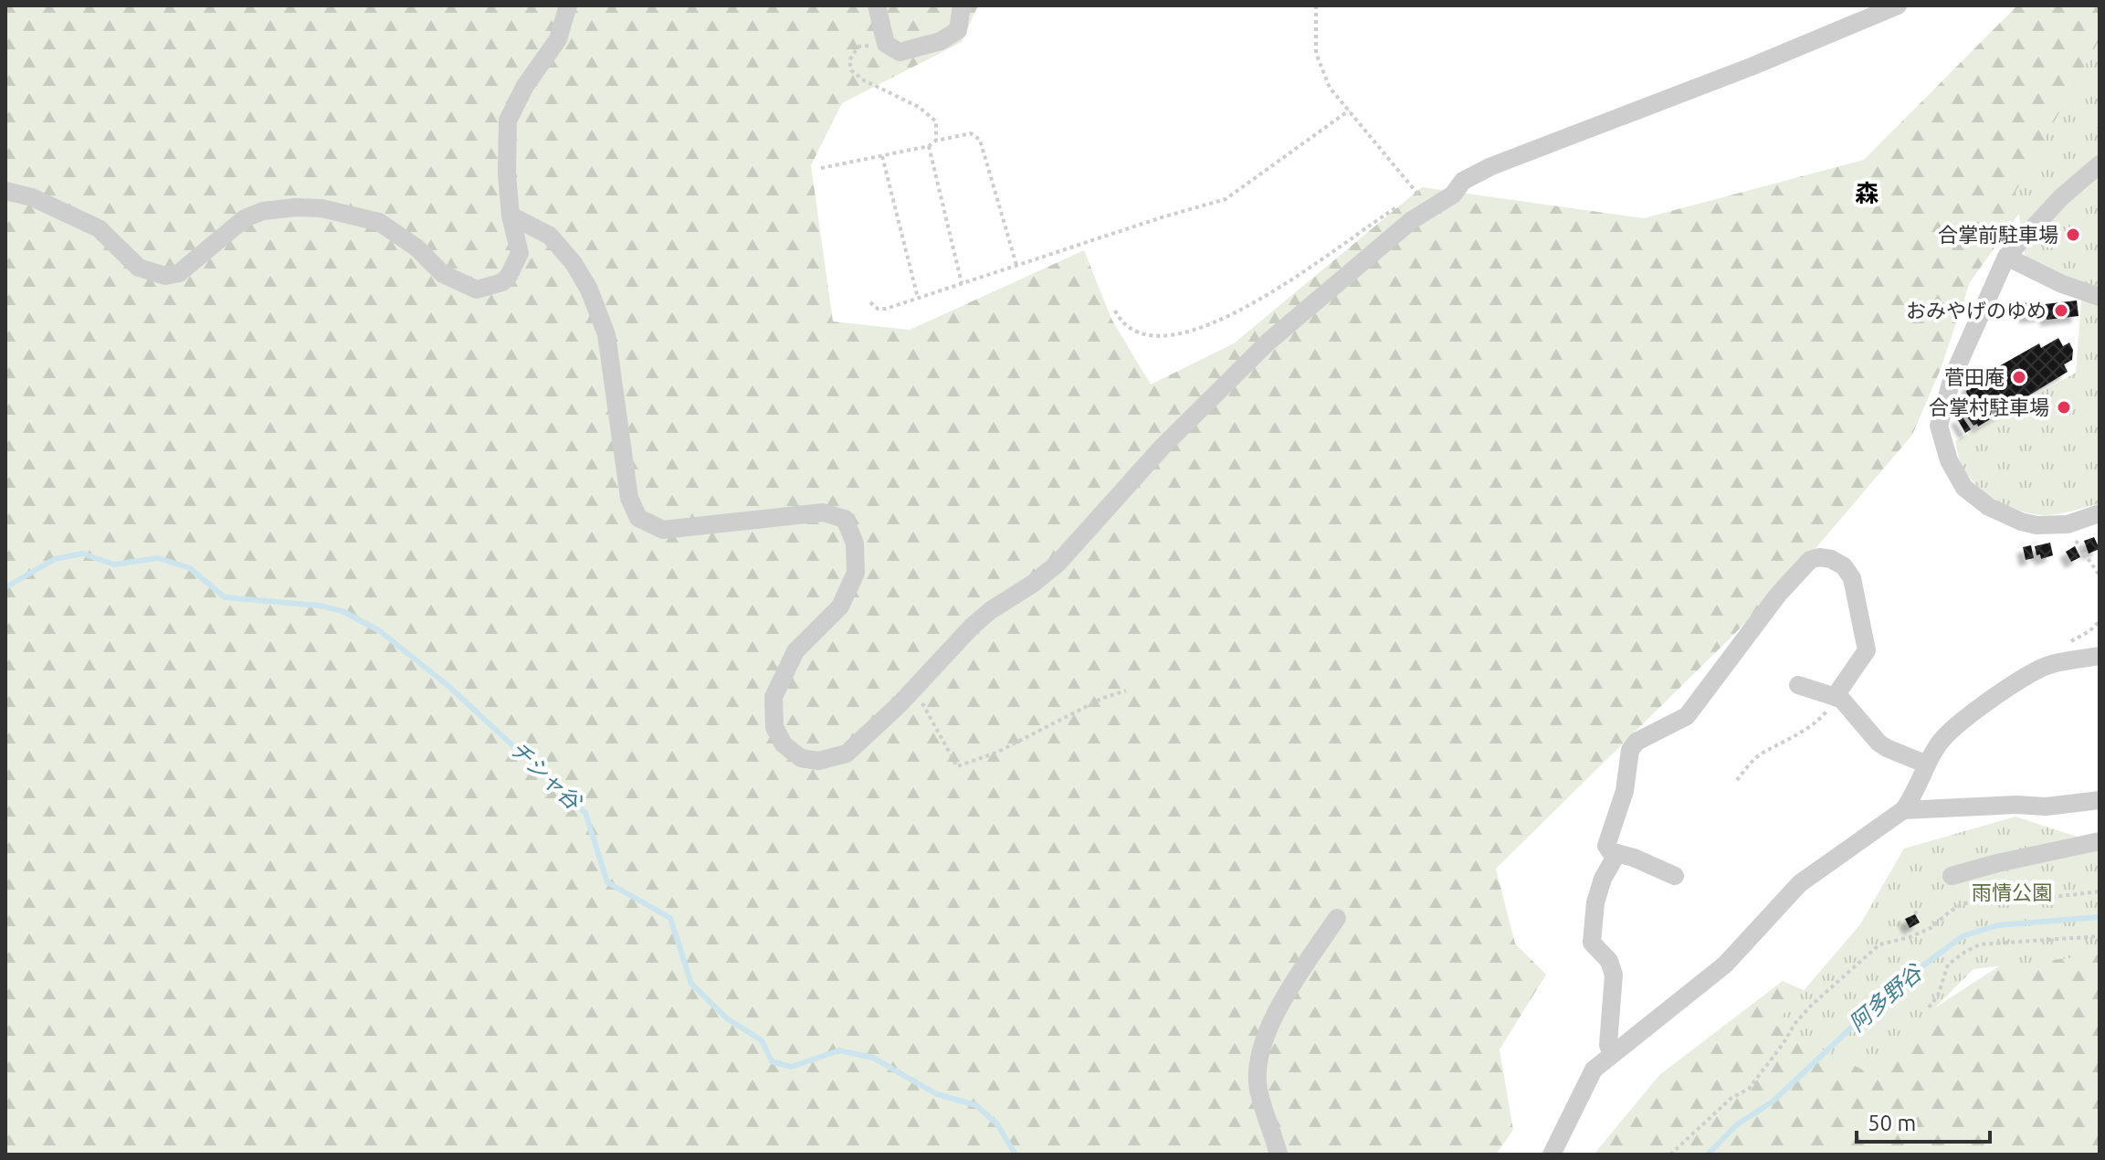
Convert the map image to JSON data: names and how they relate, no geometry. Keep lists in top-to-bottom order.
{
  "districts": ["森"],
  "water": ["チシャ谷", "阿多野谷"],
  "parks": ["雨情公園"],
  "places": [
    "合掌前駐車場",
    "おみやげのゆめ",
    "菅田庵",
    "合掌村駐車場"
  ],
  "scale_bar": "50 m"
}
